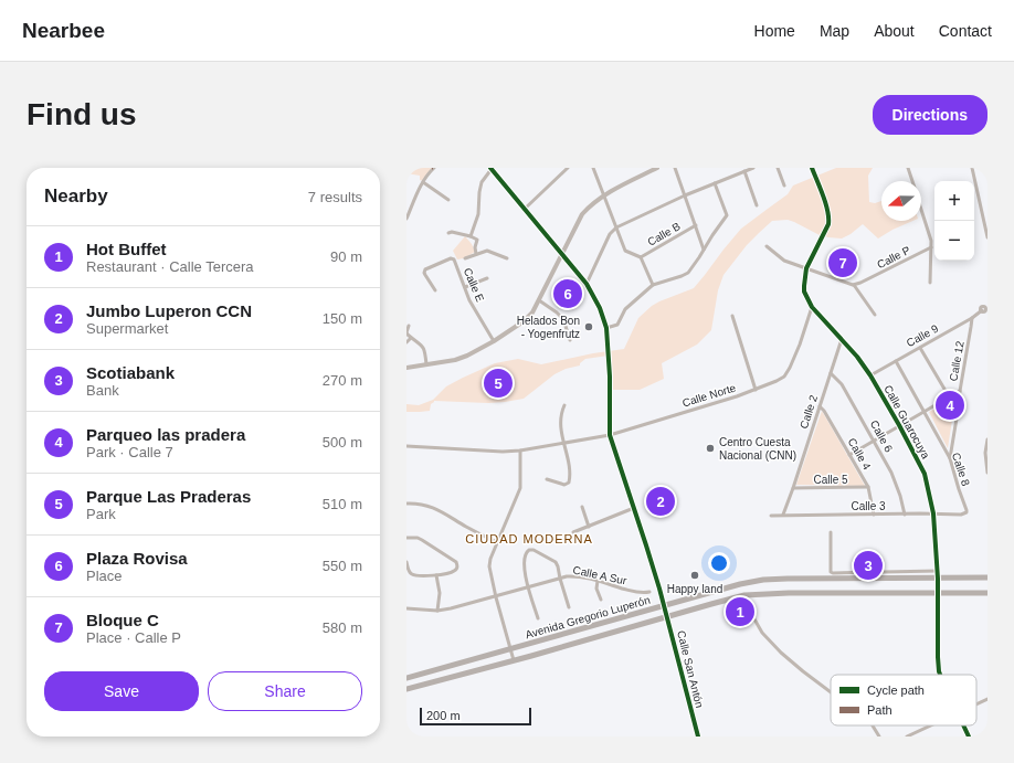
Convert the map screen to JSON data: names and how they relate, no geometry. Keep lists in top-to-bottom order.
{
  "streets": {
    "main road": ["Avenida Gregorio Luperón"],
    "street": [
      "Calle B",
      "Calle P",
      "Calle E",
      "Calle 9",
      "Calle 12",
      "Calle Norte",
      "Calle 2",
      "Calle Guarocuya",
      "Calle 6",
      "Calle 4",
      "Calle 8",
      "Calle 5",
      "Calle 3",
      "Calle A Sur",
      "Calle San Antón"
    ]
  },
  "crossings": [
    ["Calle 9", "Calle 12"],
    ["Calle 9", "Calle Guarocuya"],
    ["Calle 9", "Calle 8"],
    ["Calle 12", "Calle 8"],
    ["Calle Norte", "Calle Guarocuya"],
    ["Calle Norte", "Calle San Antón"],
    ["Calle 2", "Calle Guarocuya"],
    ["Calle 2", "Calle 6"],
    ["Calle 2", "Calle 4"],
    ["Calle 2", "Calle 5"],
    ["Calle 2", "Calle 3"],
    ["Calle Guarocuya", "Calle 3"],
    ["Calle Guarocuya", "Avenida Gregorio Luperón"],
    ["Calle 6", "Calle 3"],
    ["Calle 4", "Calle 5"],
    ["Calle 4", "Calle 3"],
    ["Calle 8", "Calle 3"],
    ["Avenida Gregorio Luperón", "Calle San Antón"]
  ],
  "districts": ["CIUDAD MODERNA"],
  "places": ["Helados Bon - Yogenfrutz", "Centro Cuesta Nacional (CNN)", "Happy land"],
  "legend": ["Cycle path", "Path"],
  "scale_bar": "200 m",
  "north": "left",
  "page": {
    "header": "Nearbee",
    "nav": [
      "Home",
      "Map",
      "About",
      "Contact"
    ],
    "buttons": [
      "Directions",
      ["Save", "Share"]
    ],
    "title": "Find us",
    "heading": ["Nearby", "7 results"],
    "map_buttons": ["+", "−"],
    "list": [
      {
        "mark": "1",
        "name": "Hot Buffet",
        "note": "Restaurant · Calle Tercera",
        "value": "90 m"
      },
      {
        "mark": "2",
        "name": "Jumbo Luperon CCN",
        "note": "Supermarket",
        "value": "150 m"
      },
      {
        "mark": "3",
        "name": "Scotiabank",
        "note": "Bank",
        "value": "270 m"
      },
      {
        "mark": "4",
        "name": "Parqueo las pradera",
        "note": "Park · Calle 7",
        "value": "500 m"
      },
      {
        "mark": "5",
        "name": "Parque Las Praderas",
        "note": "Park",
        "value": "510 m"
      },
      {
        "mark": "6",
        "name": "Plaza Rovisa",
        "note": "Place",
        "value": "550 m"
      },
      {
        "mark": "7",
        "name": "Bloque C",
        "note": "Place · Calle P",
        "value": "580 m"
      }
    ],
    "pins": [
      "7",
      "6",
      "5",
      "4",
      "2",
      "3",
      "1"
    ],
    "scale": "200 m"
  }
}
